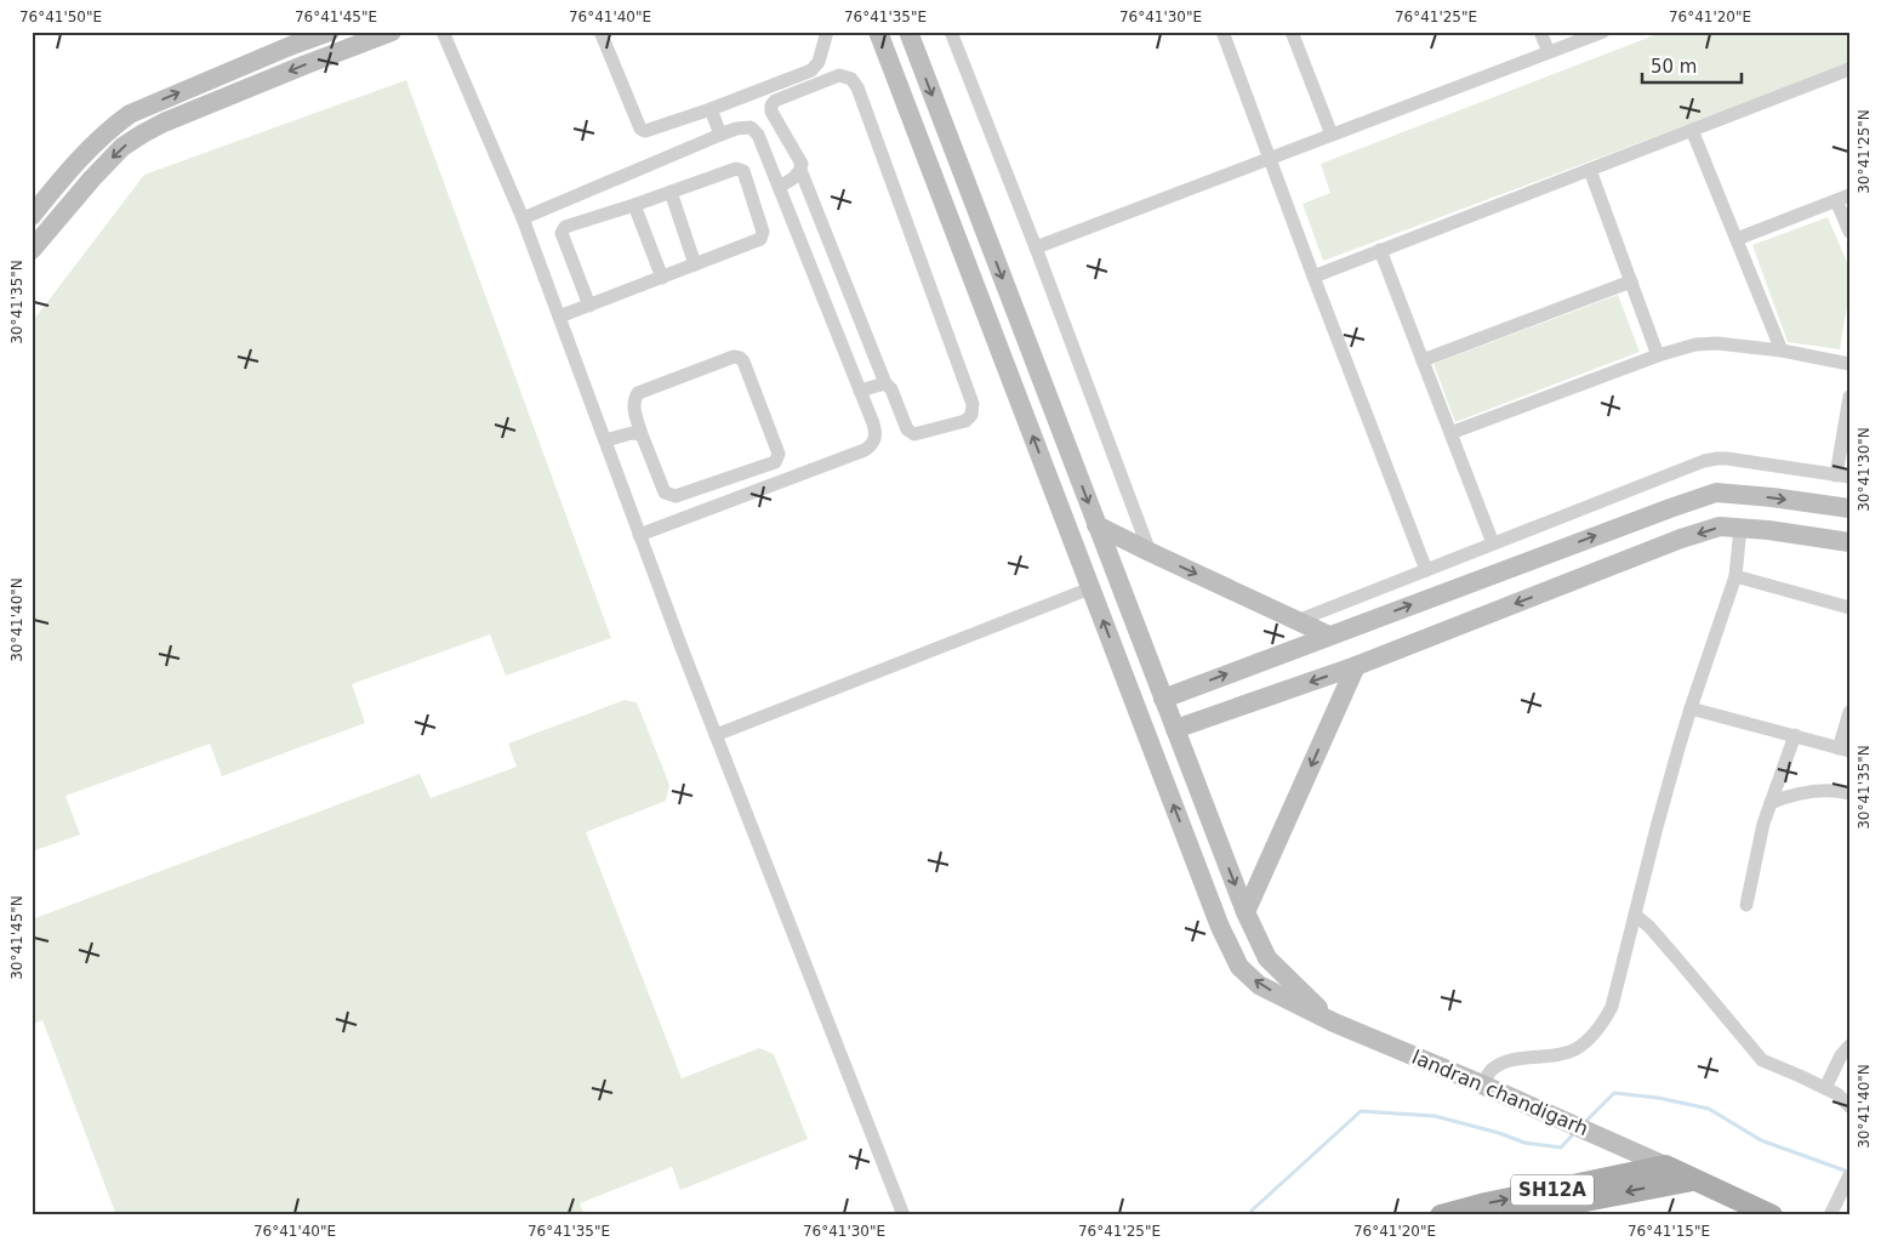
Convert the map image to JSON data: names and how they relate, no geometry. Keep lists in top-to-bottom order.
{
  "streets": {
    "main road": ["landran chandigarh", "SH12A"]
  },
  "crossings": [
    ["landran chandigarh", "SH12A"]
  ],
  "scale_bar": "50 m",
  "coordinates": [
    "76°41'50\"E",
    "76°41'45\"E",
    "76°41'40\"E",
    "76°41'35\"E",
    "76°41'30\"E",
    "76°41'25\"E",
    "76°41'20\"E",
    "30°41'25\"N",
    "30°41'35\"N",
    "30°41'30\"N",
    "30°41'40\"N",
    "30°41'45\"N",
    "76°41'15\"E"
  ]
}
